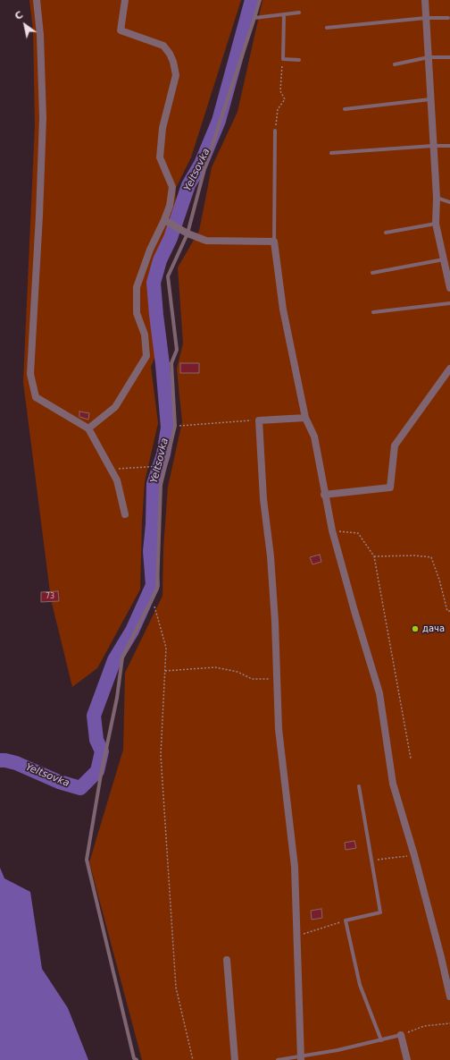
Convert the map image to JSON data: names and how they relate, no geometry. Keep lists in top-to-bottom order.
{
  "water": ["Yeltsovka"],
  "places": ["дача"],
  "house_numbers": ["73"],
  "north": "top left"
}
